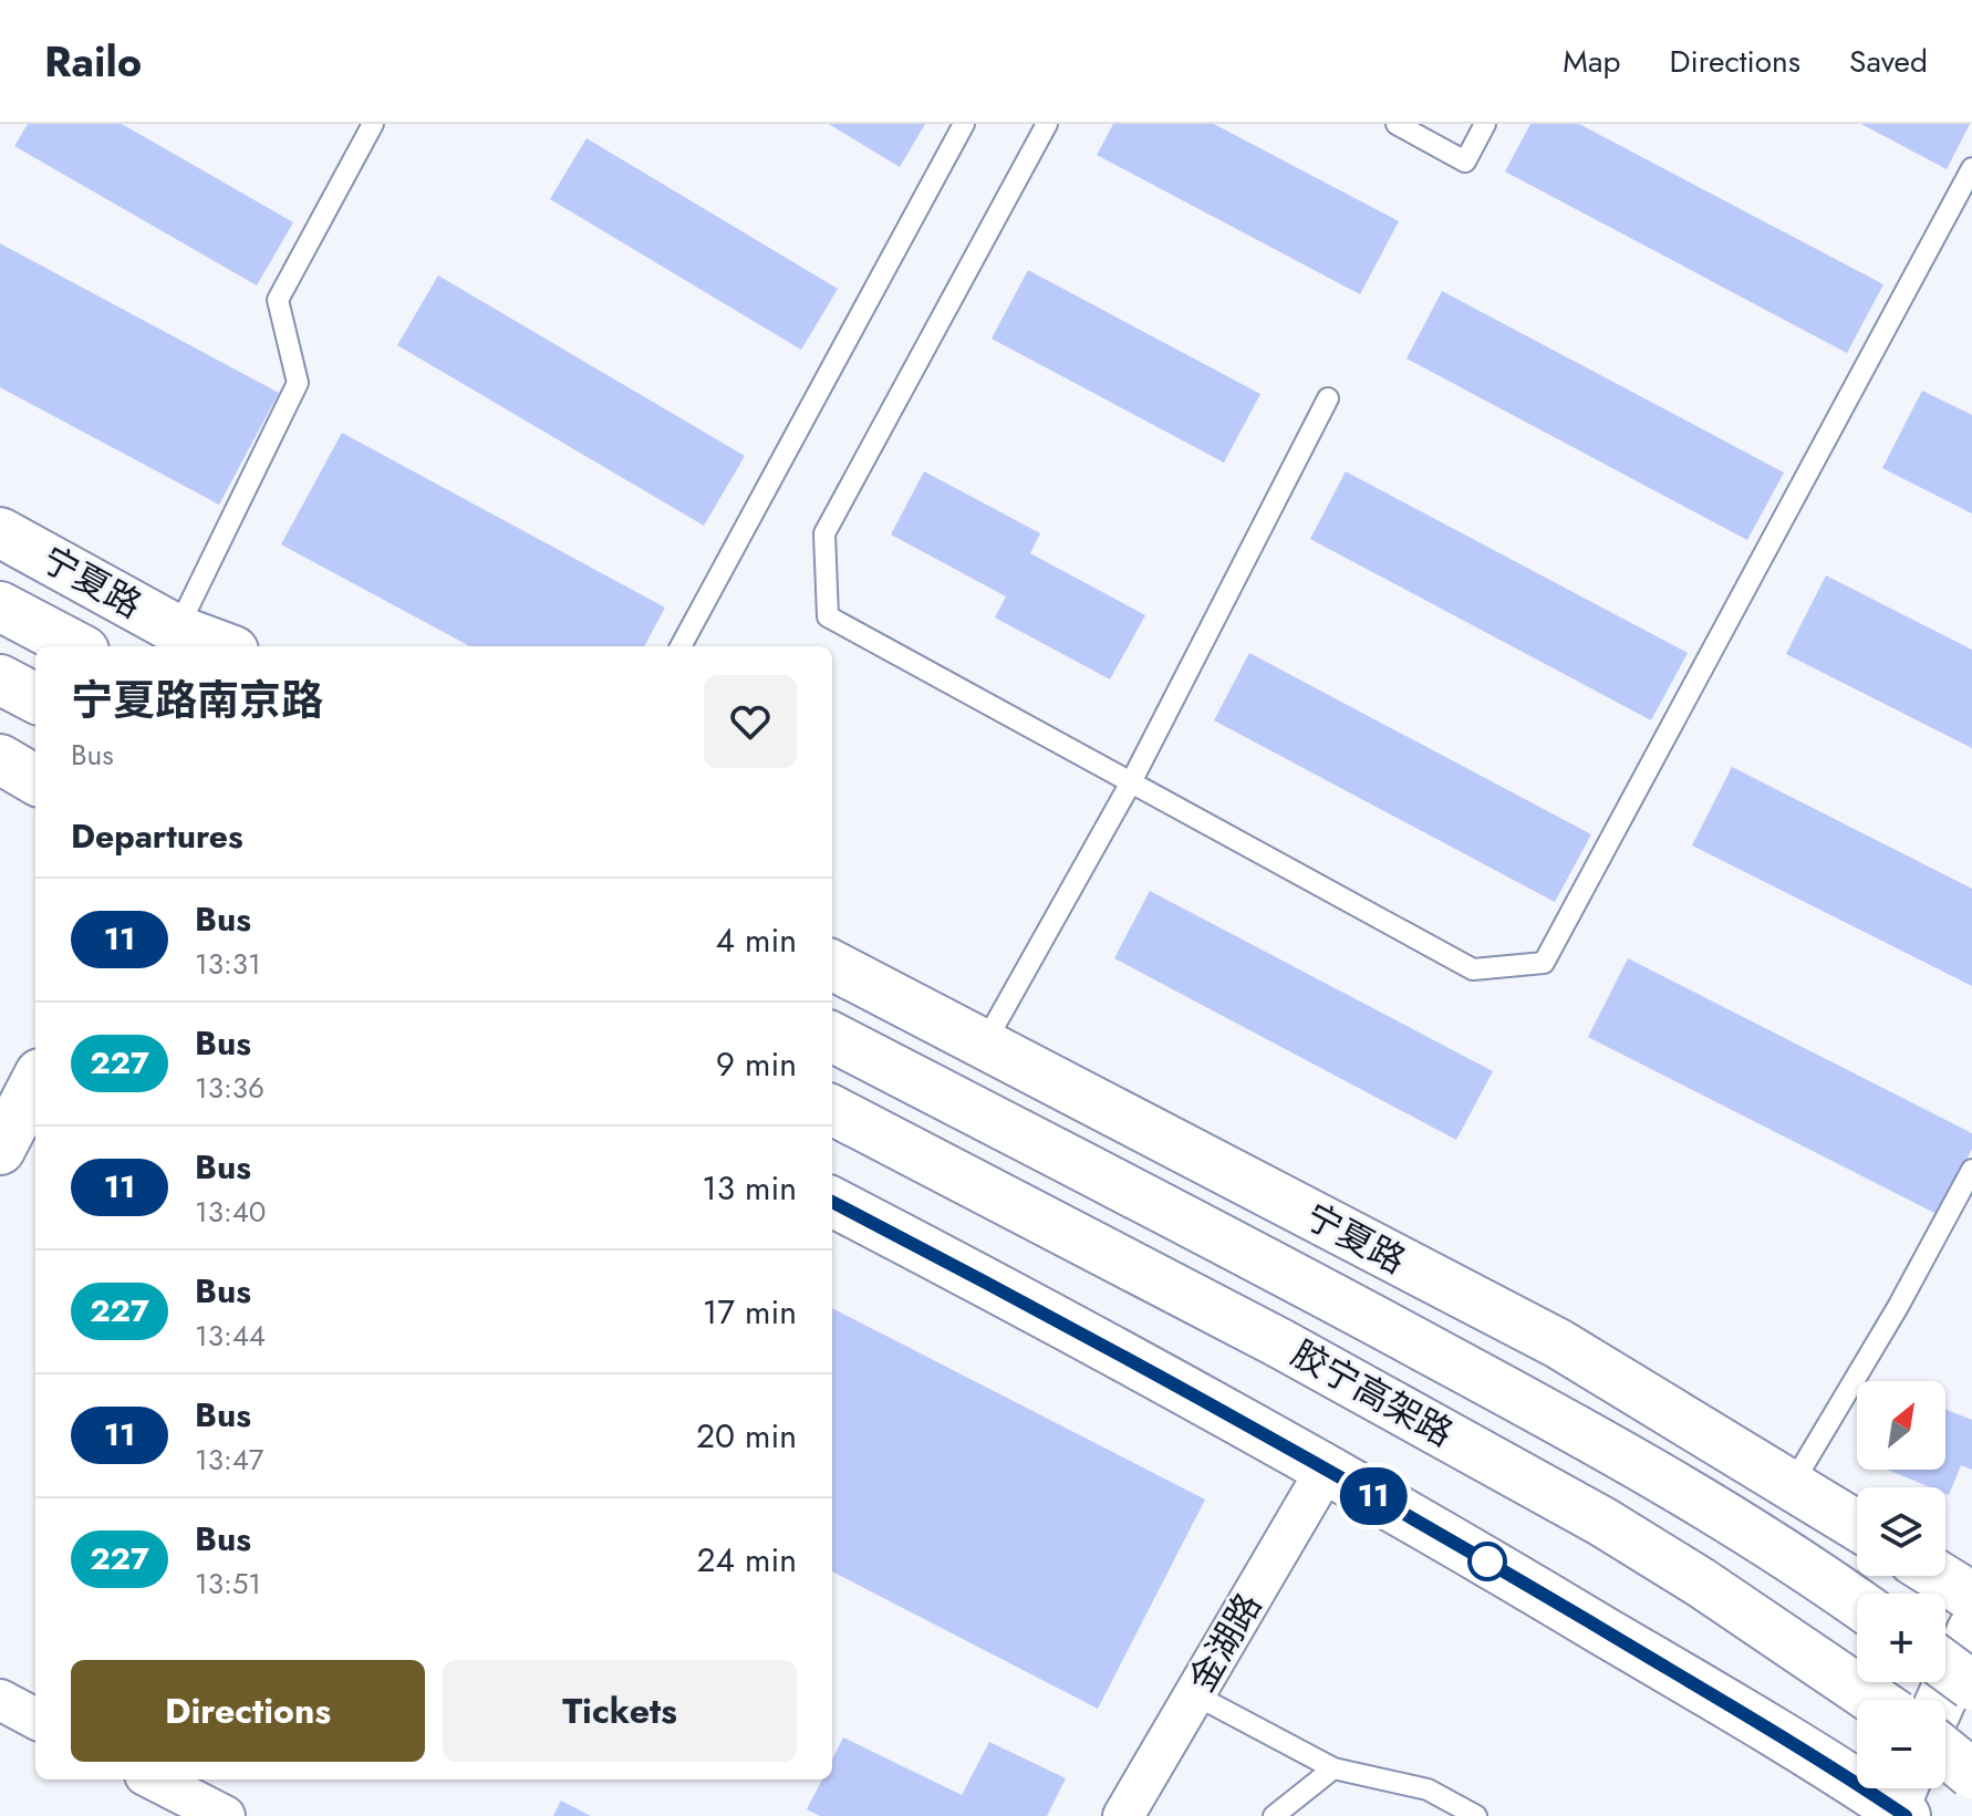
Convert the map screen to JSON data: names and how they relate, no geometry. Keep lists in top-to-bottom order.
{
  "streets": {
    "main road": ["宁夏路", "胶宁高架路"],
    "street": ["金湖路"]
  },
  "lines": ["bus line 11"],
  "north": "top right",
  "page": {
    "header": "Railo",
    "nav": ["Map", "Directions", "Saved"],
    "on_map": "11",
    "heading": [
      ["宁夏路南京路", "Bus"],
      "Departures"
    ],
    "list": [
      {
        "mark": "11",
        "name": "Bus",
        "note": "13:31",
        "value": "4 min"
      },
      {
        "mark": "227",
        "name": "Bus",
        "note": "13:36",
        "value": "9 min"
      },
      {
        "mark": "11",
        "name": "Bus",
        "note": "13:40",
        "value": "13 min"
      },
      {
        "mark": "227",
        "name": "Bus",
        "note": "13:44",
        "value": "17 min"
      },
      {
        "mark": "11",
        "name": "Bus",
        "note": "13:47",
        "value": "20 min"
      },
      {
        "mark": "227",
        "name": "Bus",
        "note": "13:51",
        "value": "24 min"
      }
    ],
    "map_buttons": ["+", "−"],
    "buttons": ["Directions", "Tickets"]
  }
}
